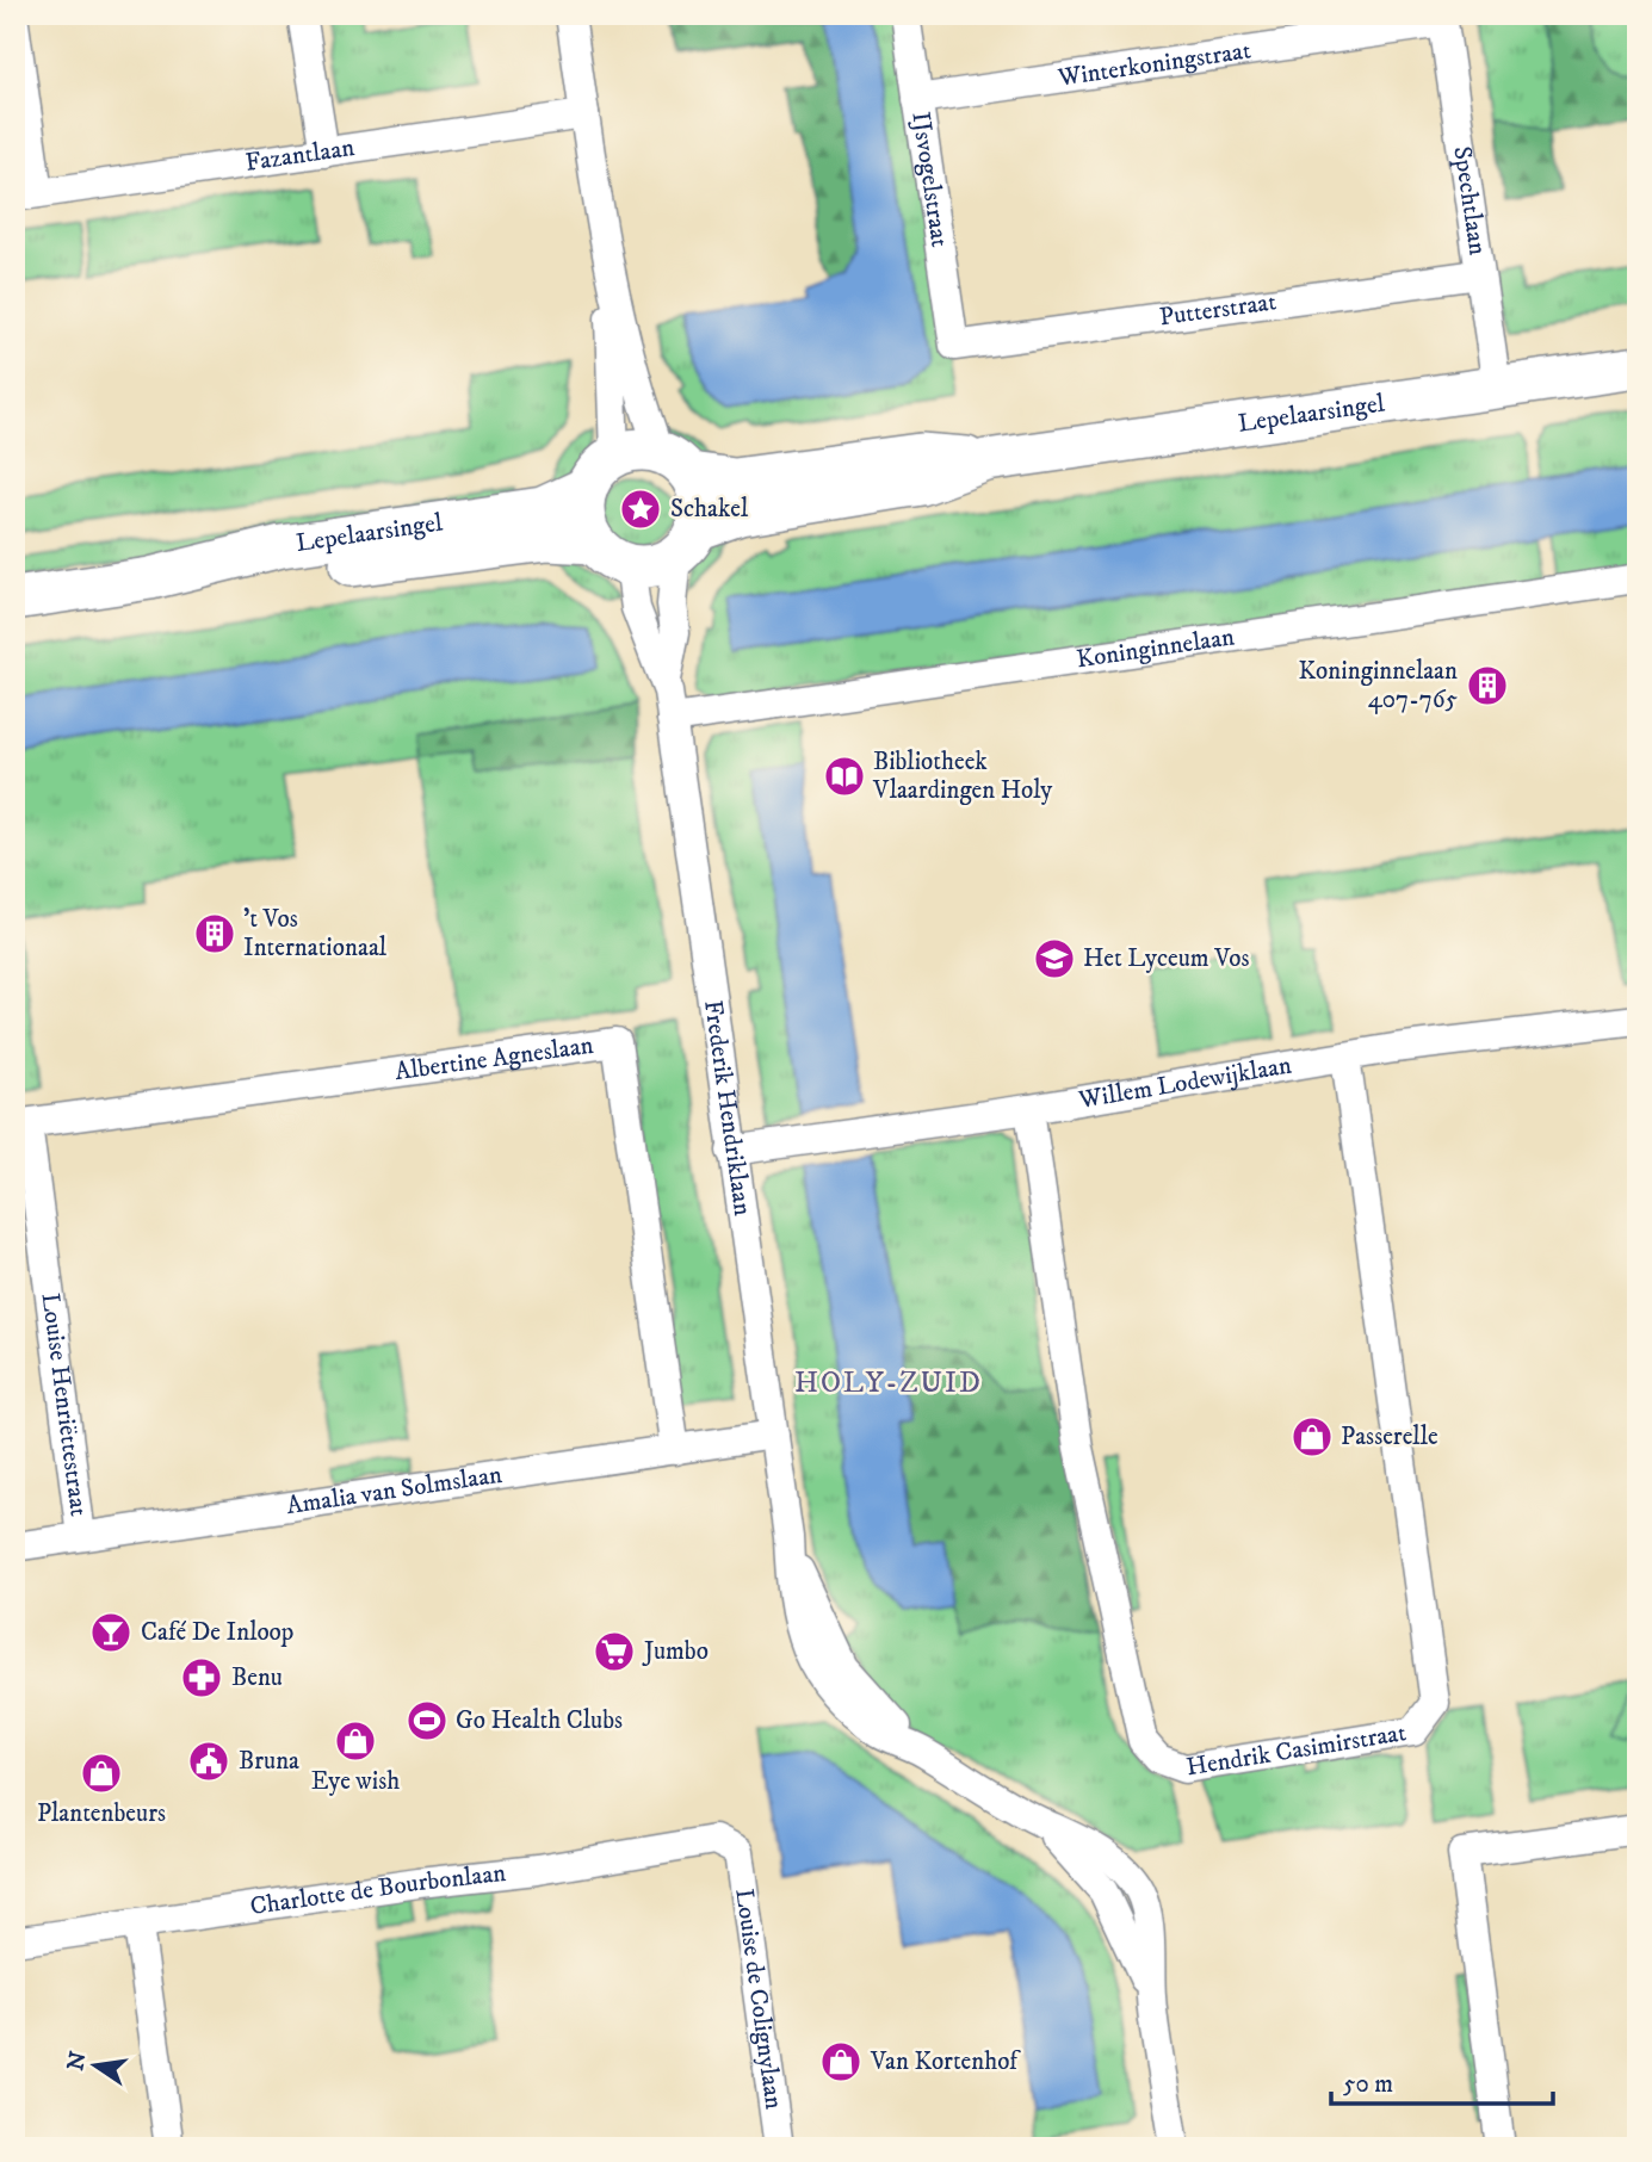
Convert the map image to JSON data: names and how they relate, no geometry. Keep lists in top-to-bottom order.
{
  "streets": {
    "street": [
      "Winterkoningstraat",
      "Fazantlaan",
      "IJsvogelstraat",
      "Spechtlaan",
      "Putterstraat",
      "Lepelaarsingel",
      "Koninginnelaan",
      "Albertine Agneslaan",
      "Willem Lodewijklaan",
      "Frederik Hendriklaan",
      "Louise Henriëttestraat",
      "Amalia van Solmslaan",
      "Hendrik Casimirstraat",
      "Charlotte de Bourbonlaan",
      "Louise de Colignylaan"
    ]
  },
  "crossings": [
    ["Winterkoningstraat", "IJsvogelstraat"],
    ["Winterkoningstraat", "Spechtlaan"],
    ["IJsvogelstraat", "Putterstraat"],
    ["Spechtlaan", "Putterstraat"],
    ["Spechtlaan", "Lepelaarsingel"],
    ["Lepelaarsingel", "Frederik Hendriklaan"],
    ["Koninginnelaan", "Frederik Hendriklaan"],
    ["Albertine Agneslaan", "Louise Henriëttestraat"],
    ["Albertine Agneslaan", "Amalia van Solmslaan"],
    ["Willem Lodewijklaan", "Frederik Hendriklaan"],
    ["Willem Lodewijklaan", "Hendrik Casimirstraat"],
    ["Frederik Hendriklaan", "Amalia van Solmslaan"],
    ["Louise Henriëttestraat", "Amalia van Solmslaan"],
    ["Charlotte de Bourbonlaan", "Louise de Colignylaan"]
  ],
  "districts": ["HOLY-ZUID"],
  "places": {
    "place": ["Schakel"],
    "building": ["Koninginnelaan 407-765", "'t Vos Internationaal"],
    "library": ["Bibliotheek Vlaardingen Holy"],
    "school or university": ["Het Lyceum Vos"],
    "shop": [
      "Passerelle",
      "Eye wish",
      "Plantenbeurs",
      "Van Kortenhof"
    ],
    "bar": ["Café De Inloop"],
    "supermarket": ["Jumbo"],
    "pharmacy": ["Benu"],
    "sports": ["Go Health Clubs"],
    "public building": ["Bruna"]
  },
  "scale_bar": "50 m",
  "north": "left"
}
